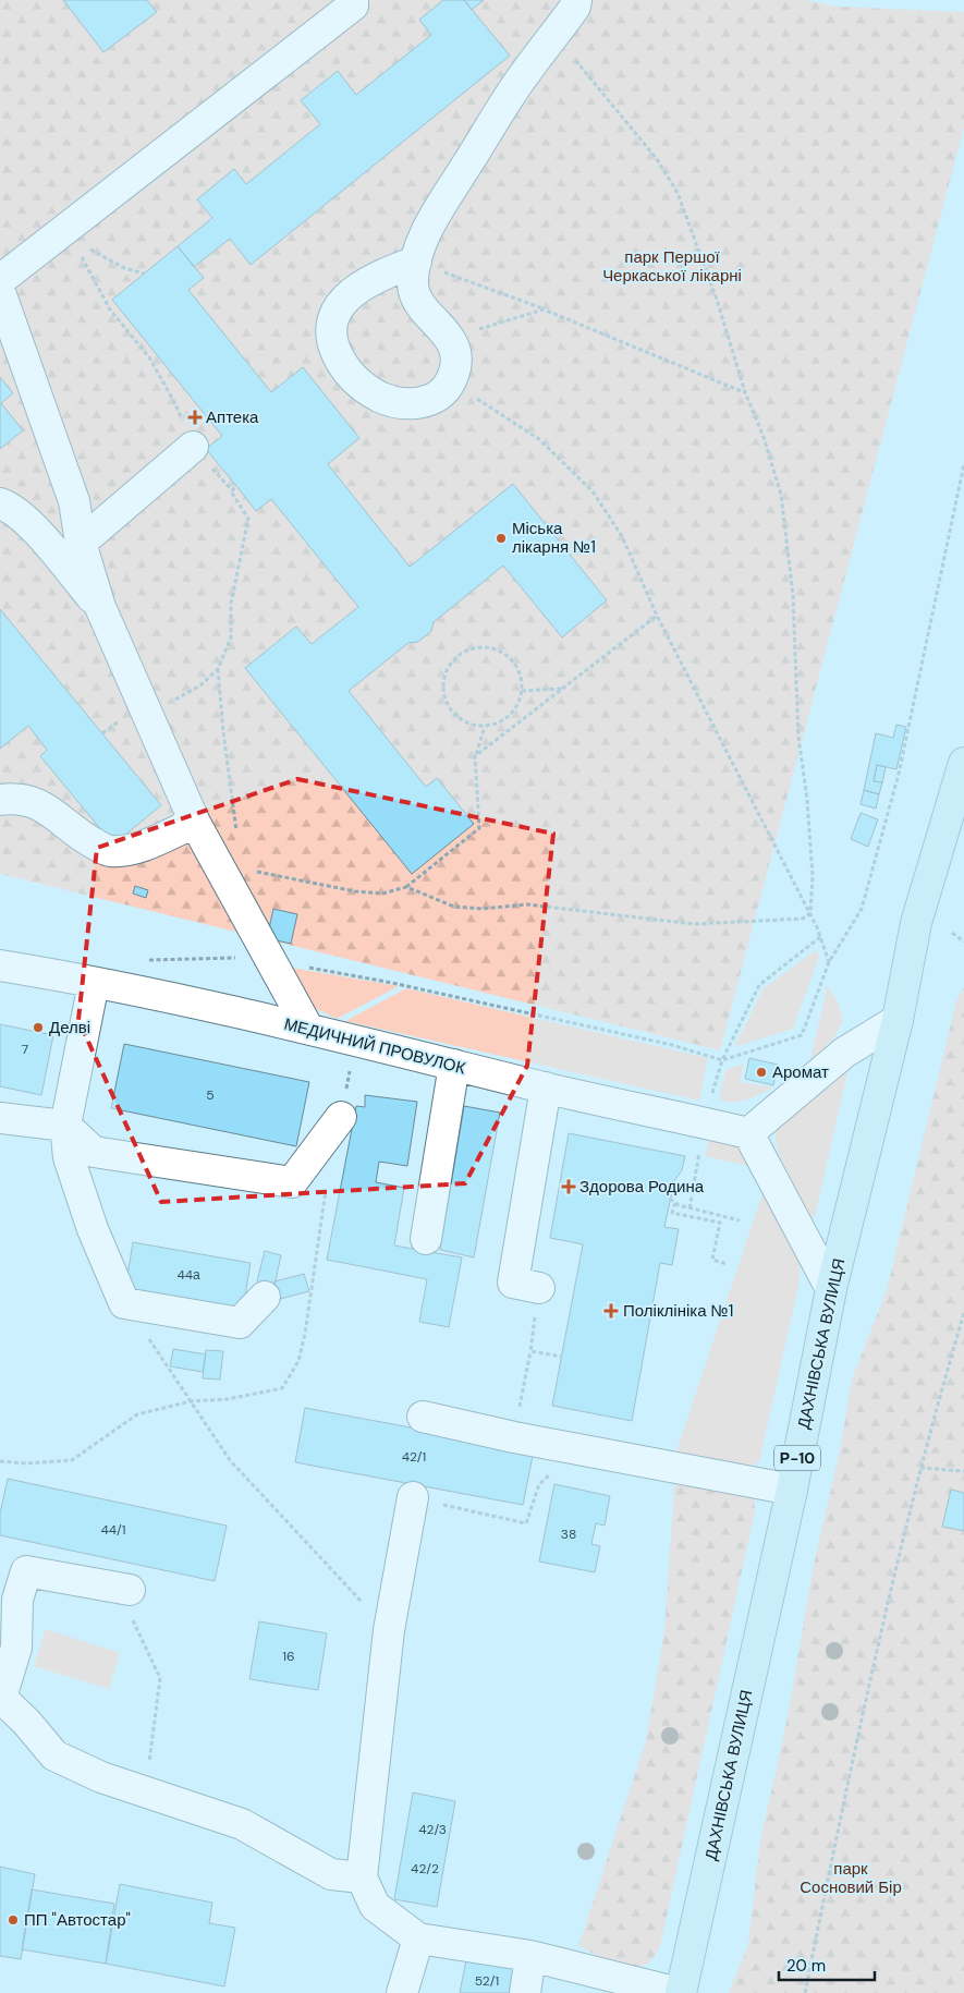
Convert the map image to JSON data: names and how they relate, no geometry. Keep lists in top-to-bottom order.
{
  "streets": {
    "main road": ["ДАХНІВСЬКА ВУЛИЦЯ", "Р-10"],
    "street": ["МЕДИЧНИЙ ПРОВУЛОК"]
  },
  "parks": ["парк Першої Черкаської лікарні", "парк Сосновий Бір"],
  "places": {
    "health": ["Аптека", "Здорова Родина", "Поліклініка №1"],
    "other": [
      "Міська лікарня №1",
      "Делві",
      "Аромат",
      "ПП \"Автостар\""
    ]
  },
  "house_numbers": [
    "7",
    "5",
    "44а",
    "42/1",
    "44/1",
    "38",
    "16",
    "42/3",
    "42/2",
    "52/1"
  ],
  "scale_bar": "20 m"
}
